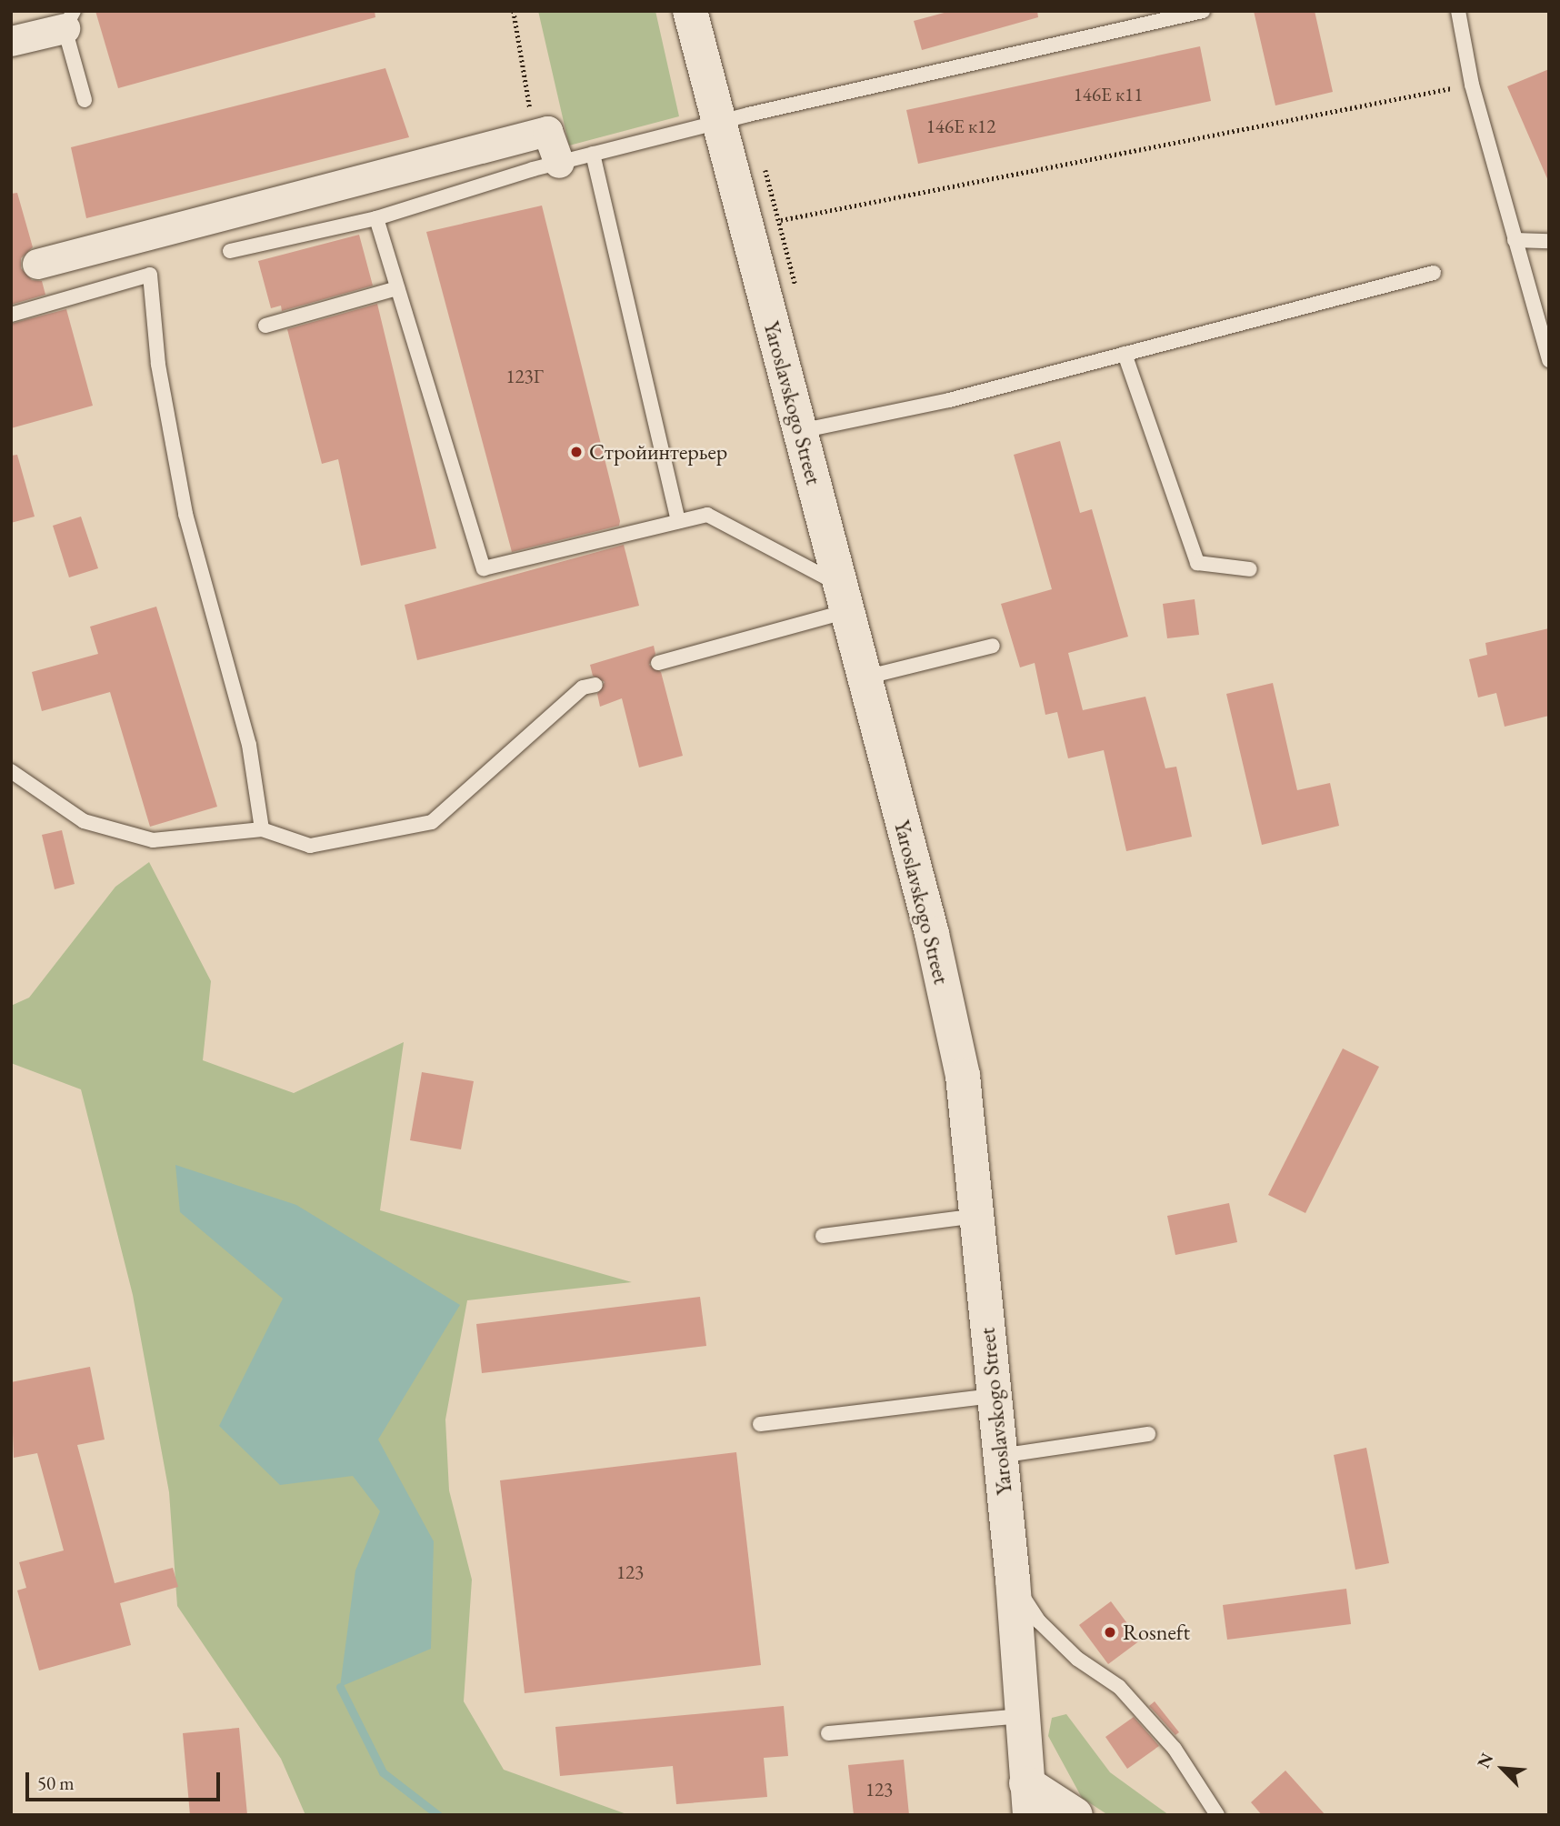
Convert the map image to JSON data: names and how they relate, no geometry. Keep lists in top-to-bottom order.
{
  "streets": {
    "street": ["Yaroslavskogo Street"]
  },
  "places": ["Стройинтерьер", "Rosneft"],
  "house_numbers": [
    "146Е к11",
    "146Е к12",
    "123Г",
    "123",
    "123"
  ],
  "scale_bar": "50 m",
  "north": "top left"
}
